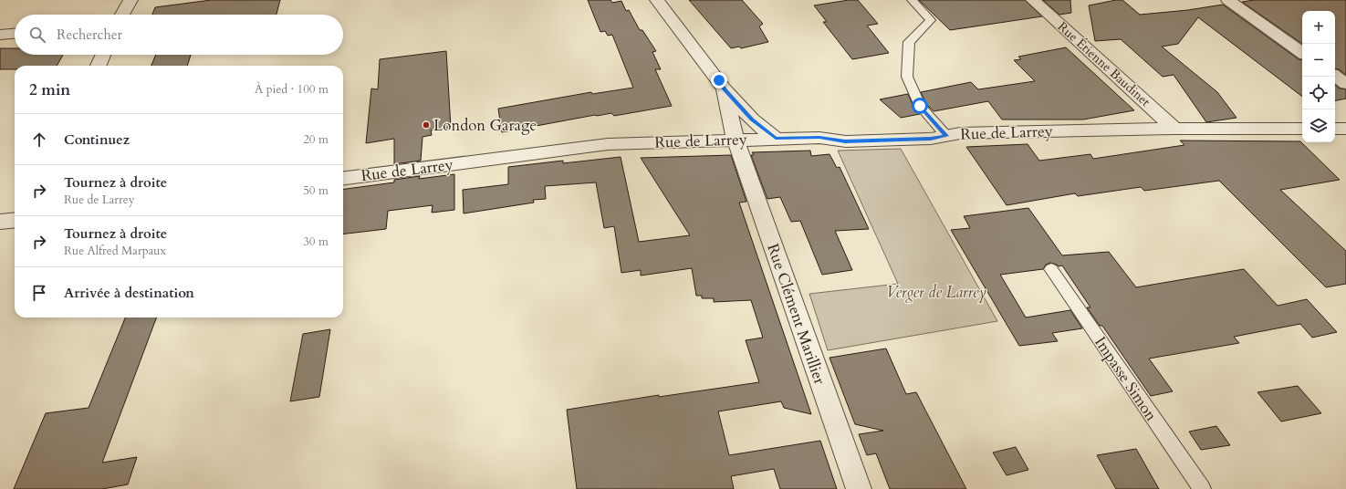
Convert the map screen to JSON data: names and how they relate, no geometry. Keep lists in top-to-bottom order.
{
  "streets": {
    "street": ["Rue Étienne Baudinet", "Rue de Larrey", "Rue Clément Marillier"],
    "lane": ["Impasse Simon"]
  },
  "crossings": [
    ["Rue Étienne Baudinet", "Rue de Larrey"],
    ["Rue de Larrey", "Rue Clément Marillier"]
  ],
  "parks": ["Verger de Larrey"],
  "places": ["London Garage"],
  "page": {
    "map_buttons": ["+", "−"],
    "search": "Rechercher",
    "heading": ["2 min", "À pied · 100 m"],
    "list": [
      ["Continuez", "20 m"],
      ["Tournez à droite", "Rue de Larrey", "50 m"],
      ["Tournez à droite", "Rue Alfred Marpaux", "30 m"],
      "Arrivée à destination"
    ]
  }
}
